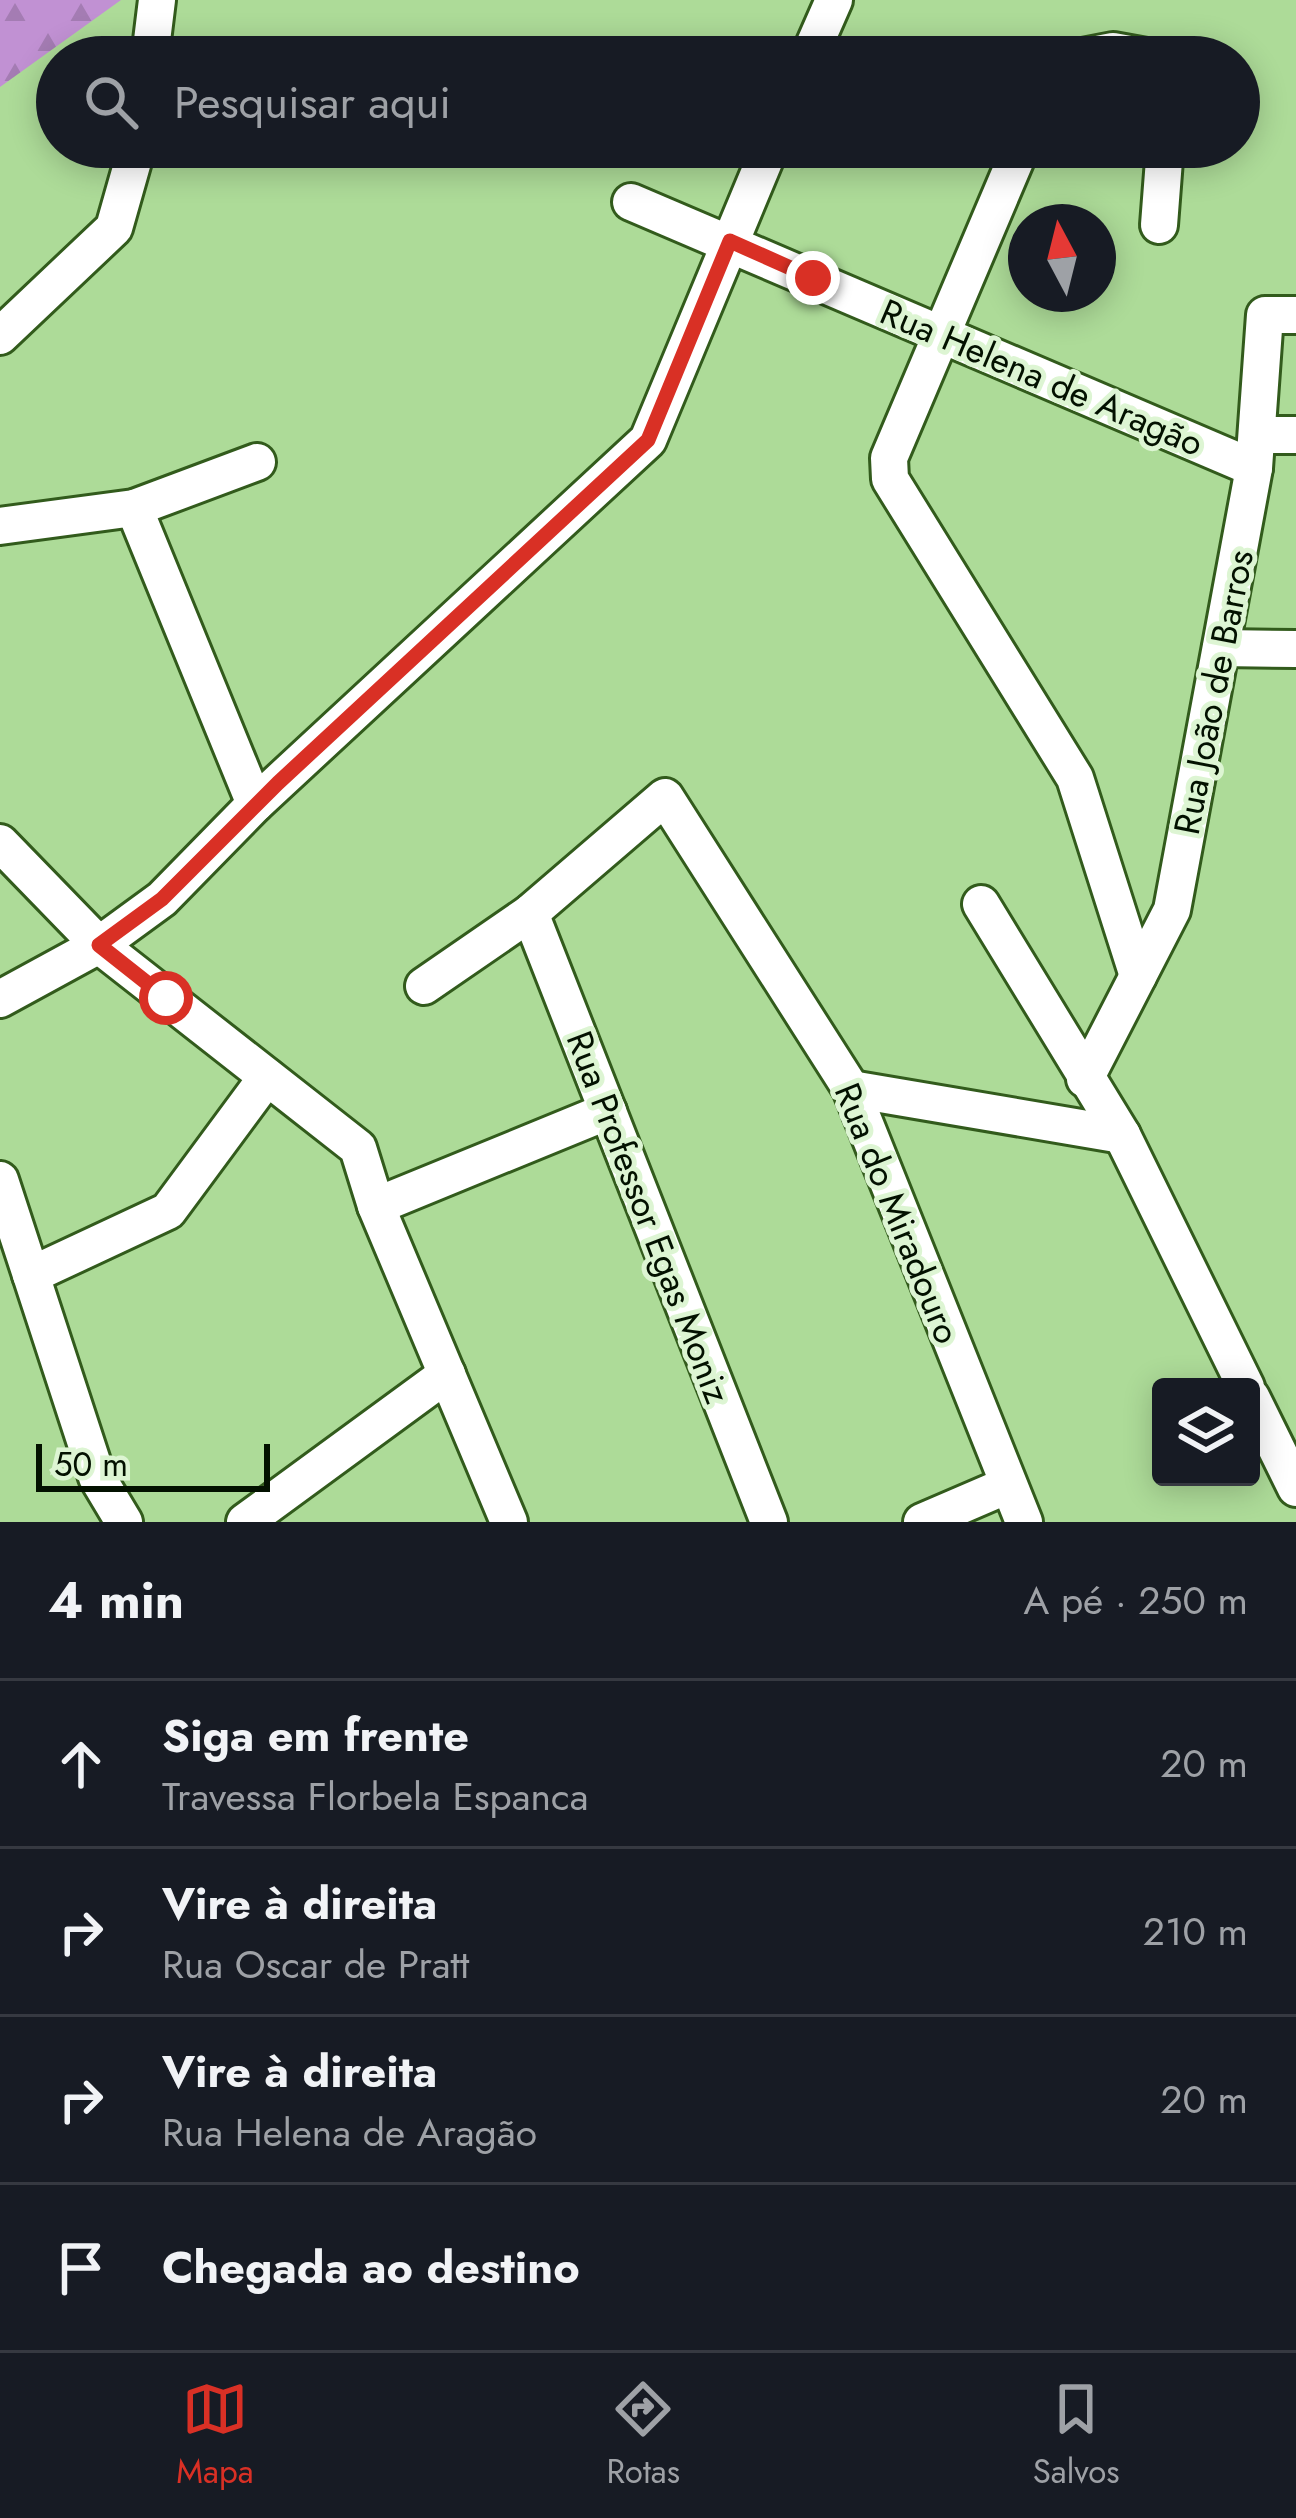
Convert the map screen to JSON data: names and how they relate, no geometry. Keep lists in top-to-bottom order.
{
  "streets": {
    "street": [
      "Rua Helena de Aragão",
      "Rua João de Barros",
      "Rua do Miradouro",
      "Rua Professor Egas Moniz"
    ]
  },
  "crossings": [
    ["Rua Helena de Aragão", "Rua João de Barros"],
    ["Rua do Miradouro", "Rua Professor Egas Moniz"]
  ],
  "scale_bar": "50 m",
  "north": "top",
  "page": {
    "search": "Pesquisar aqui",
    "scale": "50 m",
    "heading": ["4 min", "A pé · 250 m"],
    "list": [
      ["Siga em frente", "Travessa Florbela Espanca", "20 m"],
      ["Vire à direita", "Rua Oscar de Pratt", "210 m"],
      ["Vire à direita", "Rua Helena de Aragão", "20 m"],
      "Chegada ao destino"
    ],
    "nav": ["Mapa", "Rotas", "Salvos"]
  }
}
